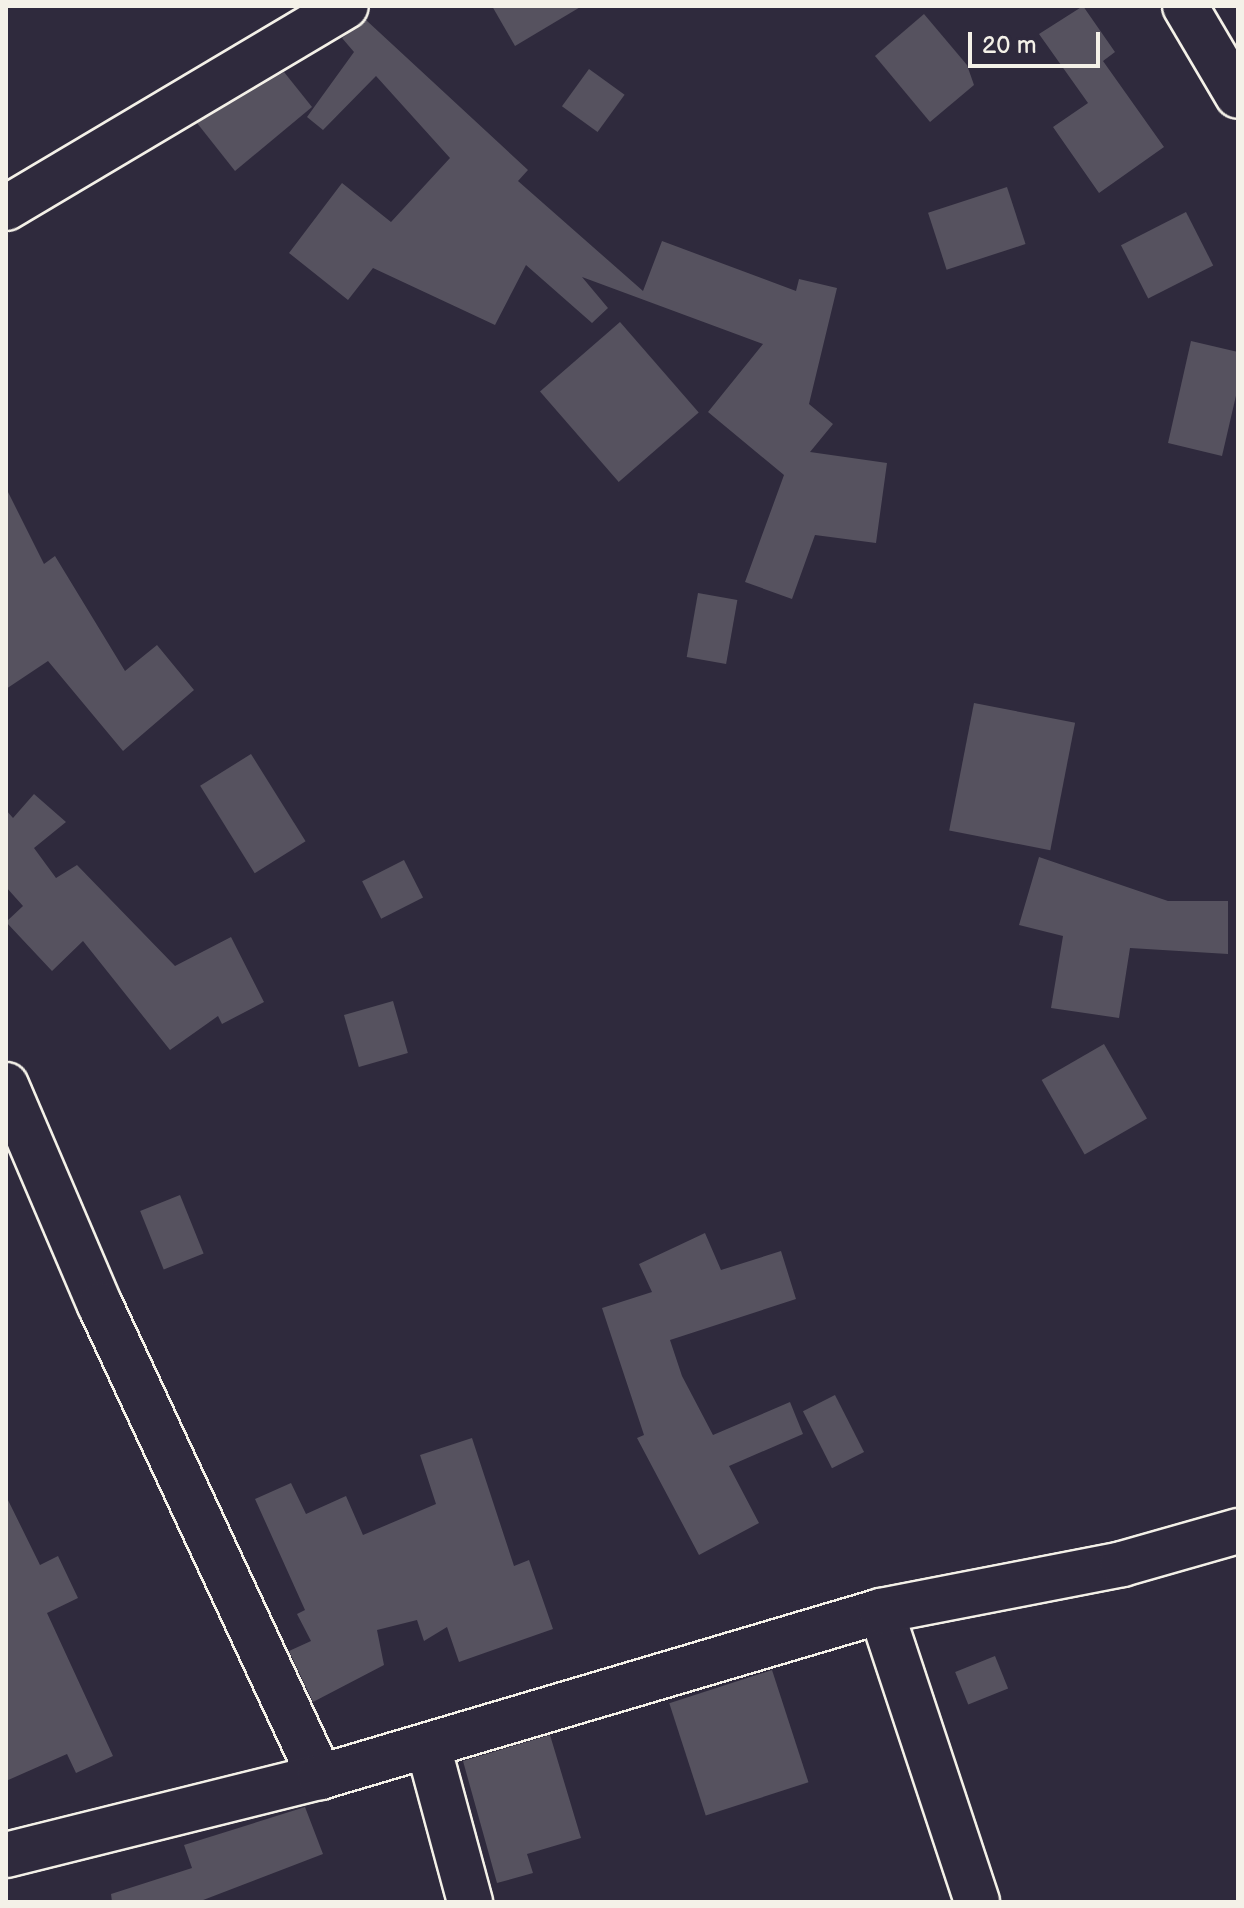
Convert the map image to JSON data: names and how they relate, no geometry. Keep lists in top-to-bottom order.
{
  "scale_bar": "20 m"
}
